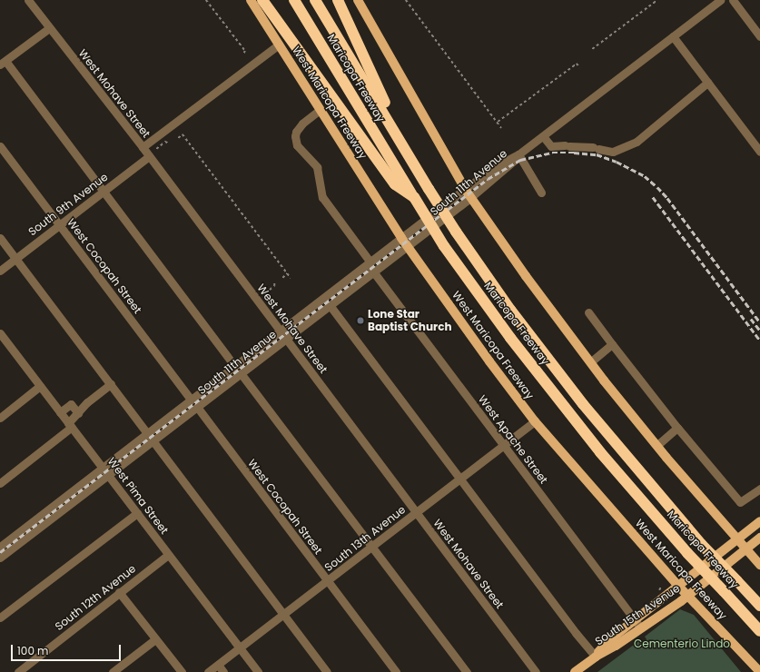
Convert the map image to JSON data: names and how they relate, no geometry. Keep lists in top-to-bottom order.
{
  "streets": {
    "highway": ["Maricopa Freeway"],
    "main road": ["West Maricopa Freeway", "South 15th Avenue"],
    "street": [
      "West Mohave Street",
      "South 11th Avenue",
      "South 9th Avenue",
      "West Cocopah Street",
      "West Apache Street",
      "West Pima Street",
      "South 13th Avenue",
      "South 12th Avenue"
    ]
  },
  "crossings": [
    ["West Mohave Street", "South 11th Avenue"],
    ["West Mohave Street", "South 9th Avenue"],
    ["West Mohave Street", "South 13th Avenue"],
    ["West Maricopa Freeway", "South 11th Avenue"],
    ["West Maricopa Freeway", "West Apache Street"],
    ["West Maricopa Freeway", "South 13th Avenue"],
    ["West Maricopa Freeway", "South 15th Avenue"],
    ["South 11th Avenue", "West Cocopah Street"],
    ["South 11th Avenue", "West Apache Street"],
    ["South 11th Avenue", "West Pima Street"],
    ["South 9th Avenue", "West Cocopah Street"],
    ["West Cocopah Street", "South 13th Avenue"],
    ["West Apache Street", "South 13th Avenue"],
    ["West Apache Street", "South 15th Avenue"],
    ["West Pima Street", "South 13th Avenue"],
    ["West Pima Street", "South 12th Avenue"]
  ],
  "parks": ["Cementerio Lindo"],
  "places": ["Lone Star Baptist Church"],
  "scale_bar": "100 m"
}
